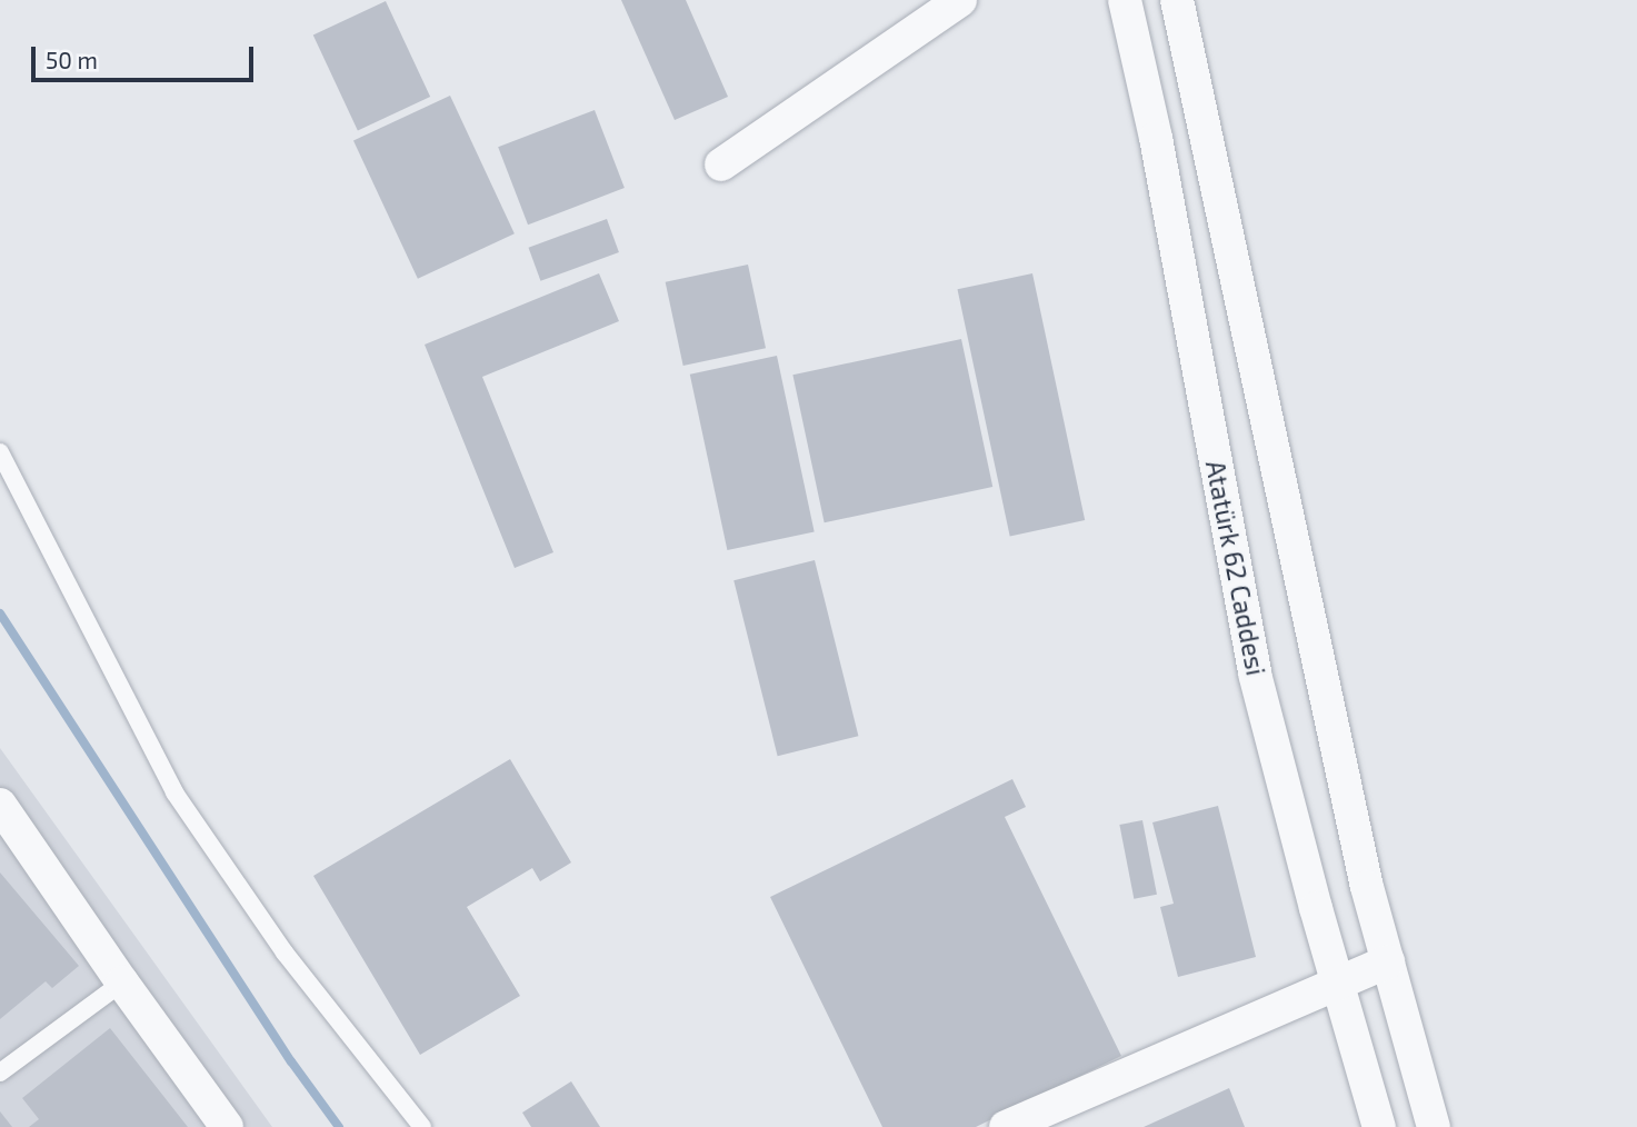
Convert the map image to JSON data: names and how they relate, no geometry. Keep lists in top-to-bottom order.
{
  "streets": {
    "street": ["Atatürk 62 Caddesi"]
  },
  "scale_bar": "50 m"
}
